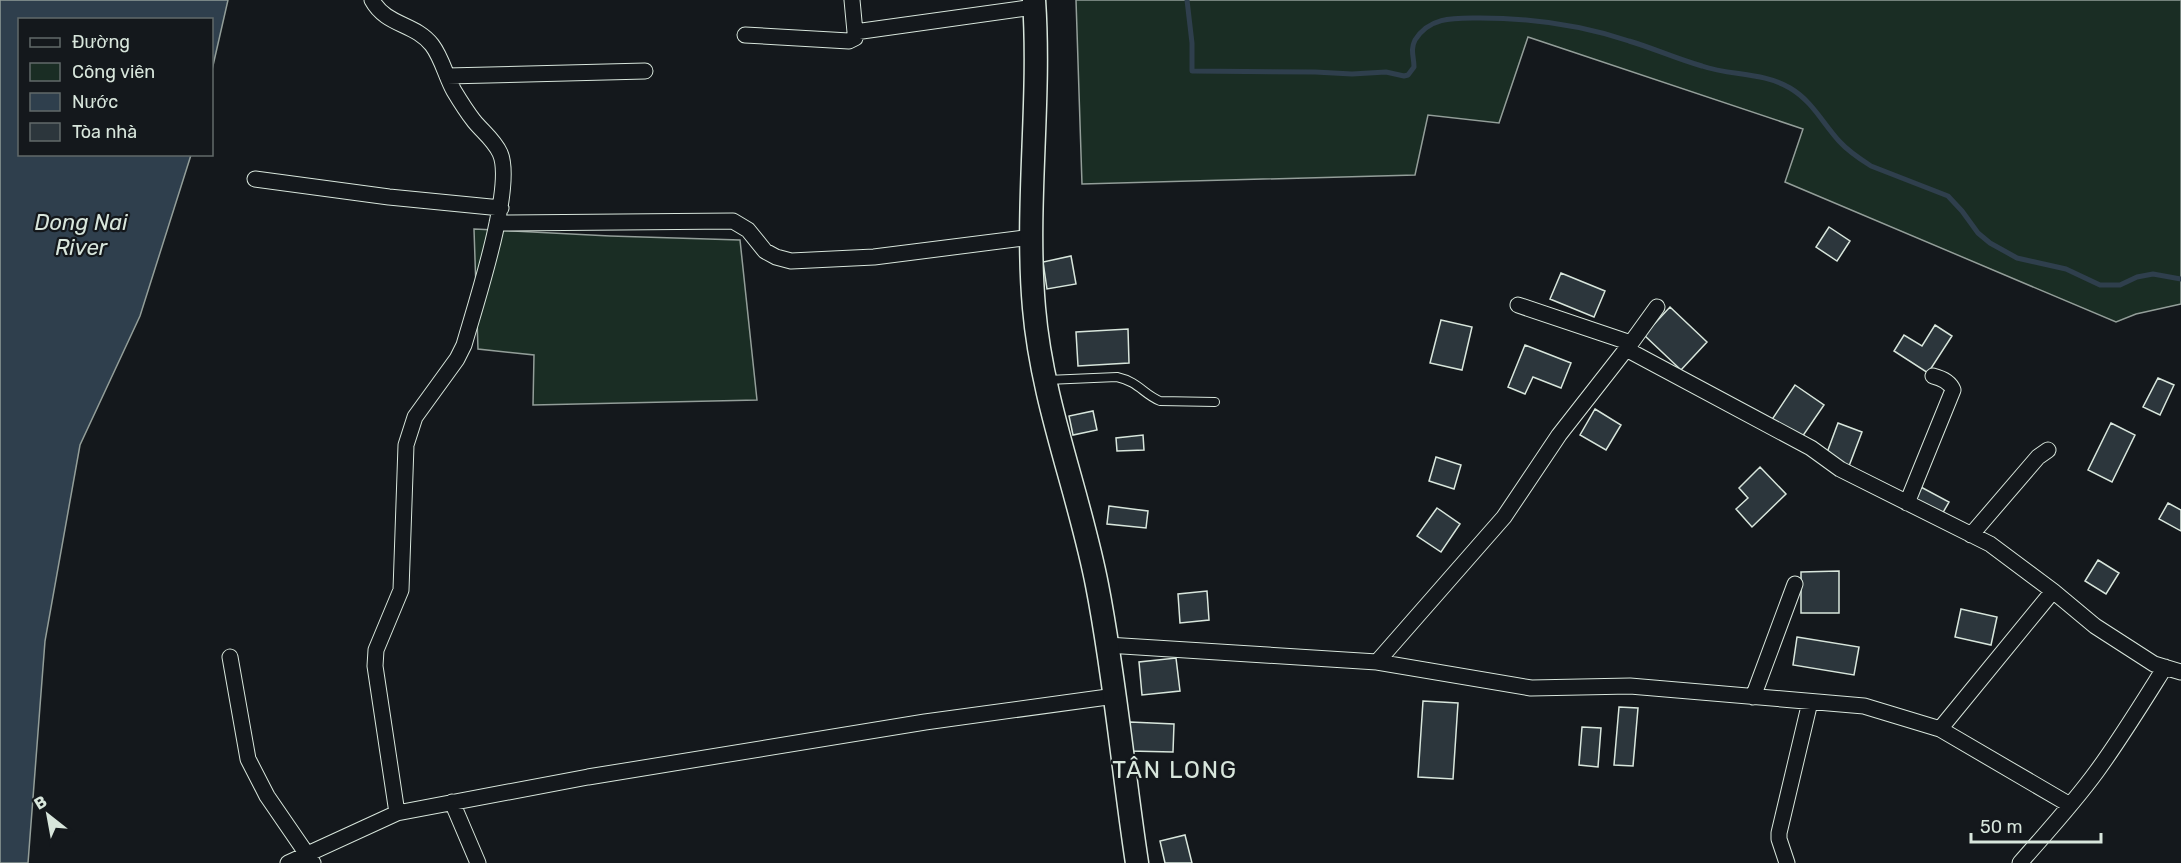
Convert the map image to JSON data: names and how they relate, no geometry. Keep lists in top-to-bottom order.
{
  "districts": ["TÂN LONG"],
  "water": ["Dong Nai River"],
  "legend": [
    "Đường",
    "Công viên",
    "Nước",
    "Tòa nhà"
  ],
  "scale_bar": "50 m",
  "north": "top left"
}
